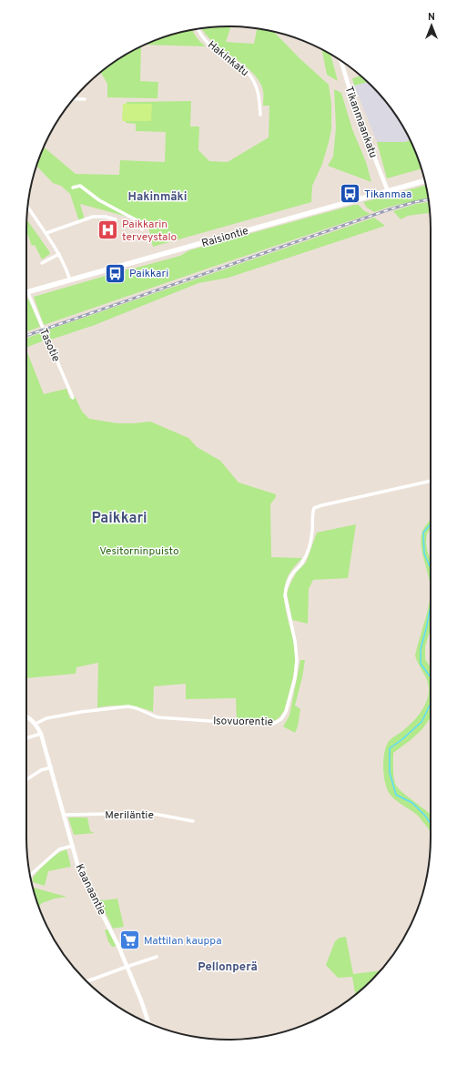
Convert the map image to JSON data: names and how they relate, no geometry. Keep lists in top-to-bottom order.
{
  "streets": {
    "main road": ["Raisiontie"],
    "street": [
      "Hakinkatu",
      "Tikanmaankatu",
      "Tasotie",
      "Isovuorentie",
      "Meriläntie",
      "Kaanaantie"
    ]
  },
  "crossings": [
    ["Tikanmaankatu", "Raisiontie"],
    ["Raisiontie", "Tasotie"],
    ["Isovuorentie", "Kaanaantie"],
    ["Meriläntie", "Kaanaantie"]
  ],
  "districts": ["Hakinmäki", "Paikkari", "Pellonperä"],
  "parks": ["Vesitorninpuisto"],
  "places": {
    "bus stop": ["Tikanmaa", "Paikkari"],
    "hospital": ["Paikkarin terveystalo"],
    "supermarket": ["Mattilan kauppa"]
  },
  "north": "top"
}
